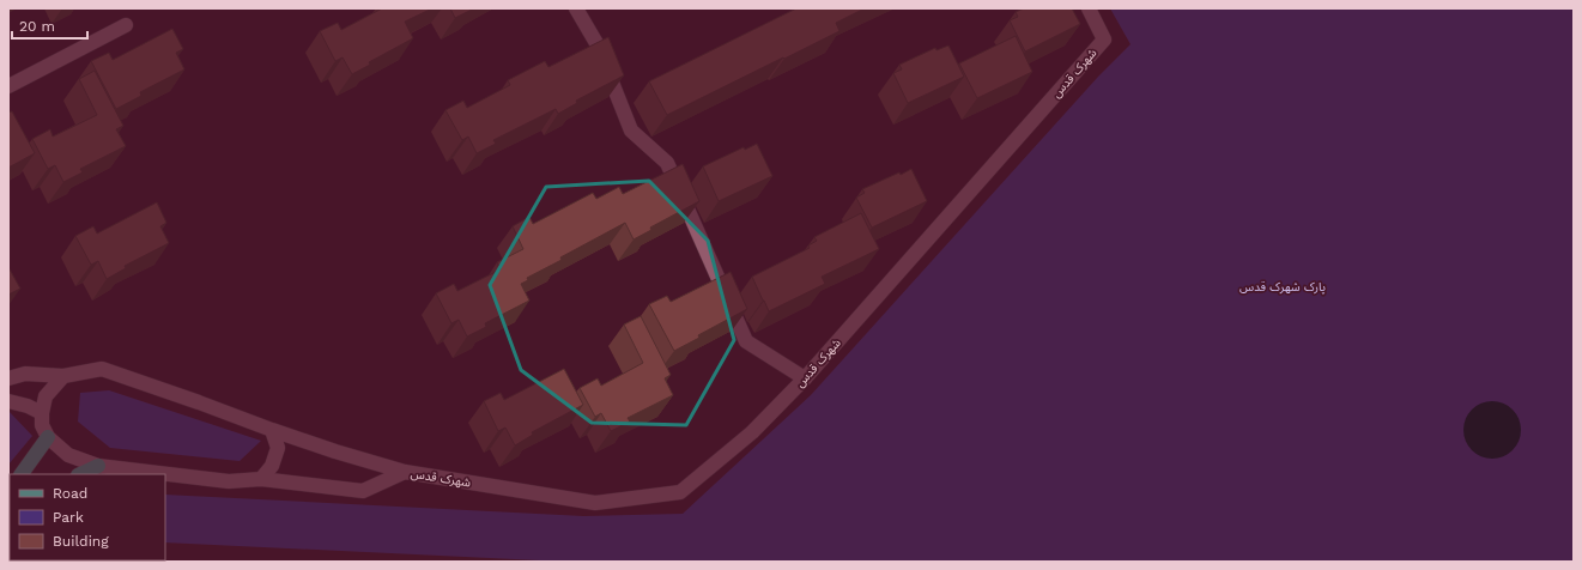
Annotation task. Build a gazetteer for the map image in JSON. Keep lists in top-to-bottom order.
{
  "streets": {
    "street": ["شهرک قدس"]
  },
  "parks": ["پارک شهرک قدس"],
  "legend": ["Road", "Park", "Building"],
  "scale_bar": "20 m"
}
